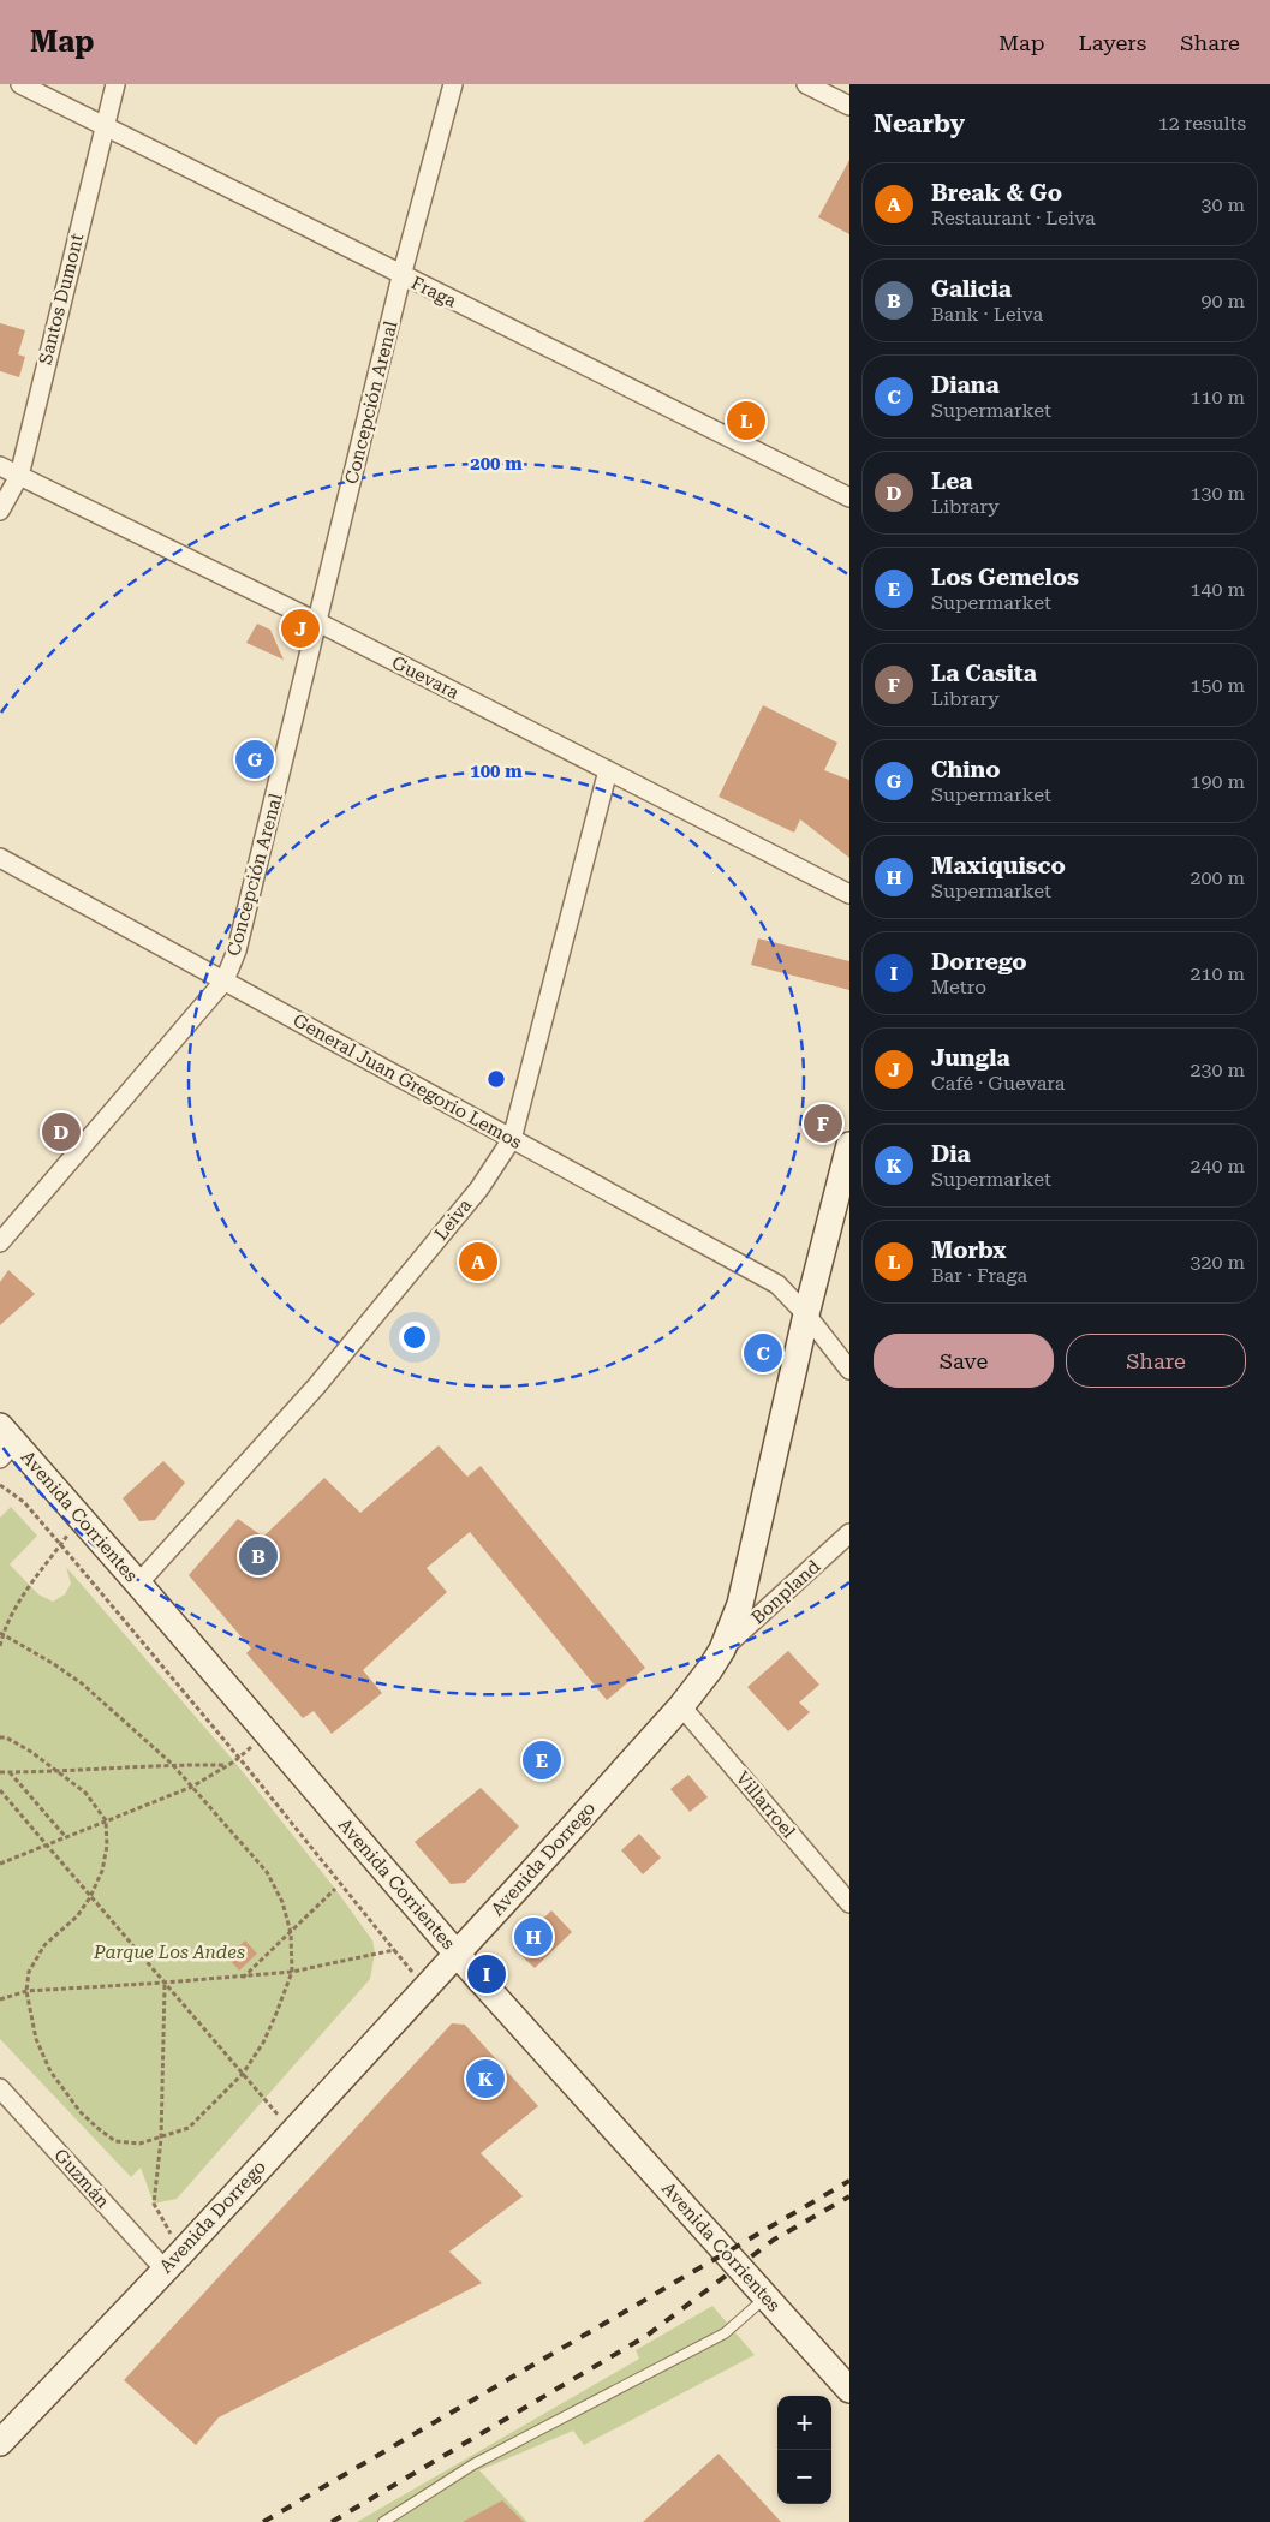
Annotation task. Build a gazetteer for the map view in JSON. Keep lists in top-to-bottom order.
{
  "streets": {
    "main road": ["Avenida Corrientes", "Avenida Dorrego"],
    "street": [
      "Fraga",
      "Santos Dumont",
      "Concepción Arenal",
      "Guevara",
      "General Juan Gregorio Lemos",
      "Leiva",
      "Bonpland",
      "Villarroel",
      "Guzmán"
    ]
  },
  "crossings": [
    ["Fraga", "Santos Dumont"],
    ["Fraga", "Concepción Arenal"],
    ["Santos Dumont", "Guevara"],
    ["Concepción Arenal", "Guevara"],
    ["Concepción Arenal", "General Juan Gregorio Lemos"],
    ["Guevara", "Leiva"],
    ["General Juan Gregorio Lemos", "Leiva"],
    ["General Juan Gregorio Lemos", "Avenida Dorrego"],
    ["Leiva", "Avenida Corrientes"],
    ["Avenida Corrientes", "Avenida Dorrego"],
    ["Bonpland", "Avenida Dorrego"],
    ["Villarroel", "Avenida Dorrego"],
    ["Avenida Dorrego", "Guzmán"]
  ],
  "parks": ["Parque Los Andes"],
  "page": {
    "header": "Map",
    "nav": ["Map", "Layers", "Share"],
    "heading": ["Nearby", "12 results"],
    "list": [
      {
        "mark": "A",
        "name": "Break & Go",
        "note": "Restaurant · Leiva",
        "value": "30 m"
      },
      {
        "mark": "B",
        "name": "Galicia",
        "note": "Bank · Leiva",
        "value": "90 m"
      },
      {
        "mark": "C",
        "name": "Diana",
        "note": "Supermarket",
        "value": "110 m"
      },
      {
        "mark": "D",
        "name": "Lea",
        "note": "Library",
        "value": "130 m"
      },
      {
        "mark": "E",
        "name": "Los Gemelos",
        "note": "Supermarket",
        "value": "140 m"
      },
      {
        "mark": "F",
        "name": "La Casita",
        "note": "Library",
        "value": "150 m"
      },
      {
        "mark": "G",
        "name": "Chino",
        "note": "Supermarket",
        "value": "190 m"
      },
      {
        "mark": "H",
        "name": "Maxiquisco",
        "note": "Supermarket",
        "value": "200 m"
      },
      {
        "mark": "I",
        "name": "Dorrego",
        "note": "Metro",
        "value": "210 m"
      },
      {
        "mark": "J",
        "name": "Jungla",
        "note": "Café · Guevara",
        "value": "230 m"
      },
      {
        "mark": "K",
        "name": "Dia",
        "note": "Supermarket",
        "value": "240 m"
      },
      {
        "mark": "L",
        "name": "Morbx",
        "note": "Bar · Fraga",
        "value": "320 m"
      }
    ],
    "pins": [
      "L",
      "J",
      "G",
      "F",
      "D",
      "A",
      "C",
      "B",
      "E",
      "H",
      "I",
      "K"
    ],
    "buttons": ["Save", "Share"],
    "map_buttons": ["+", "−"]
  },
  "rings": ["200 m", "100 m"]
}
